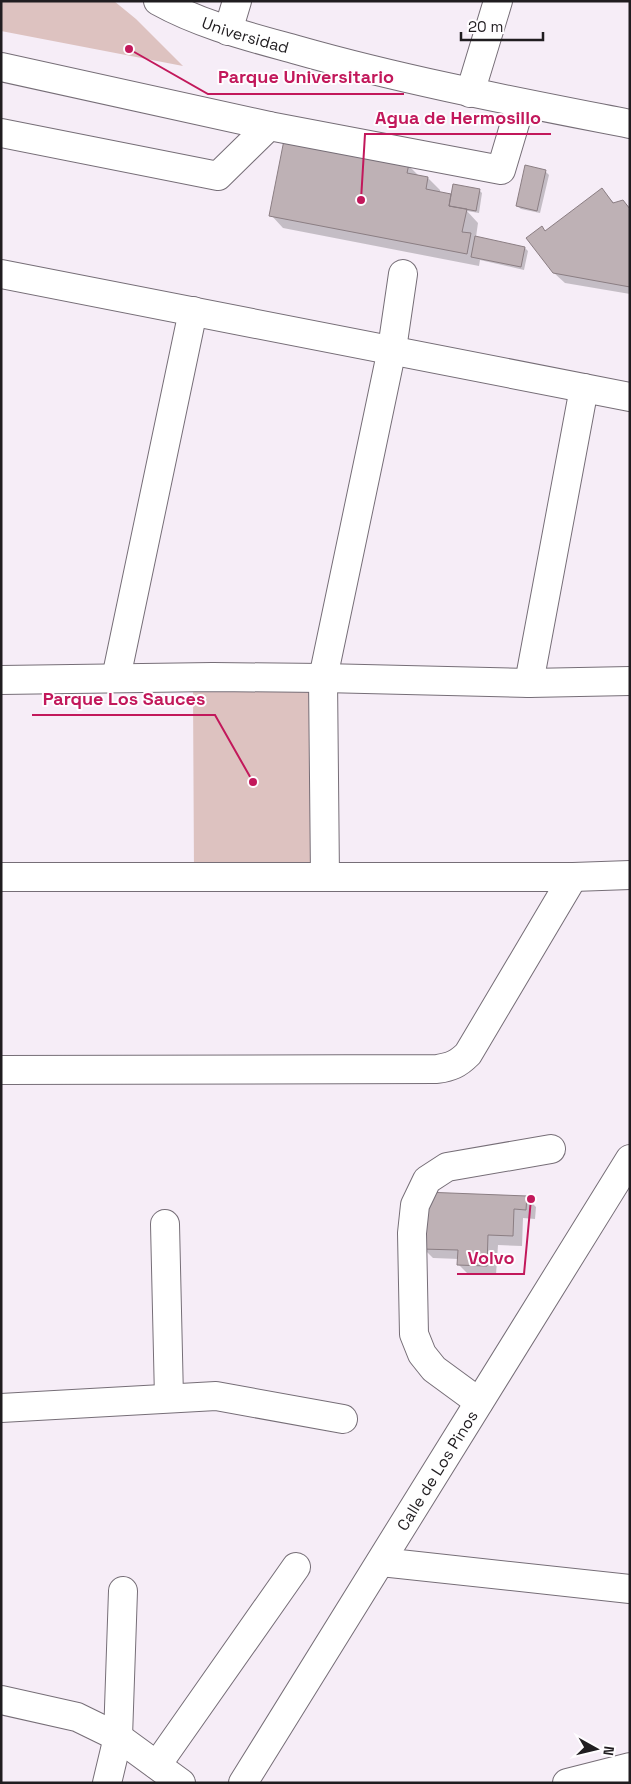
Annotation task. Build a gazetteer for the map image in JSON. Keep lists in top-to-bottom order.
{
  "streets": {
    "street": ["Universidad", "Calle de Los Pinos"]
  },
  "places": [
    "Parque Universitario",
    "Agua de Hermosillo",
    "Parque Los Sauces",
    "Volvo"
  ],
  "scale_bar": "20 m",
  "north": "right"
}
